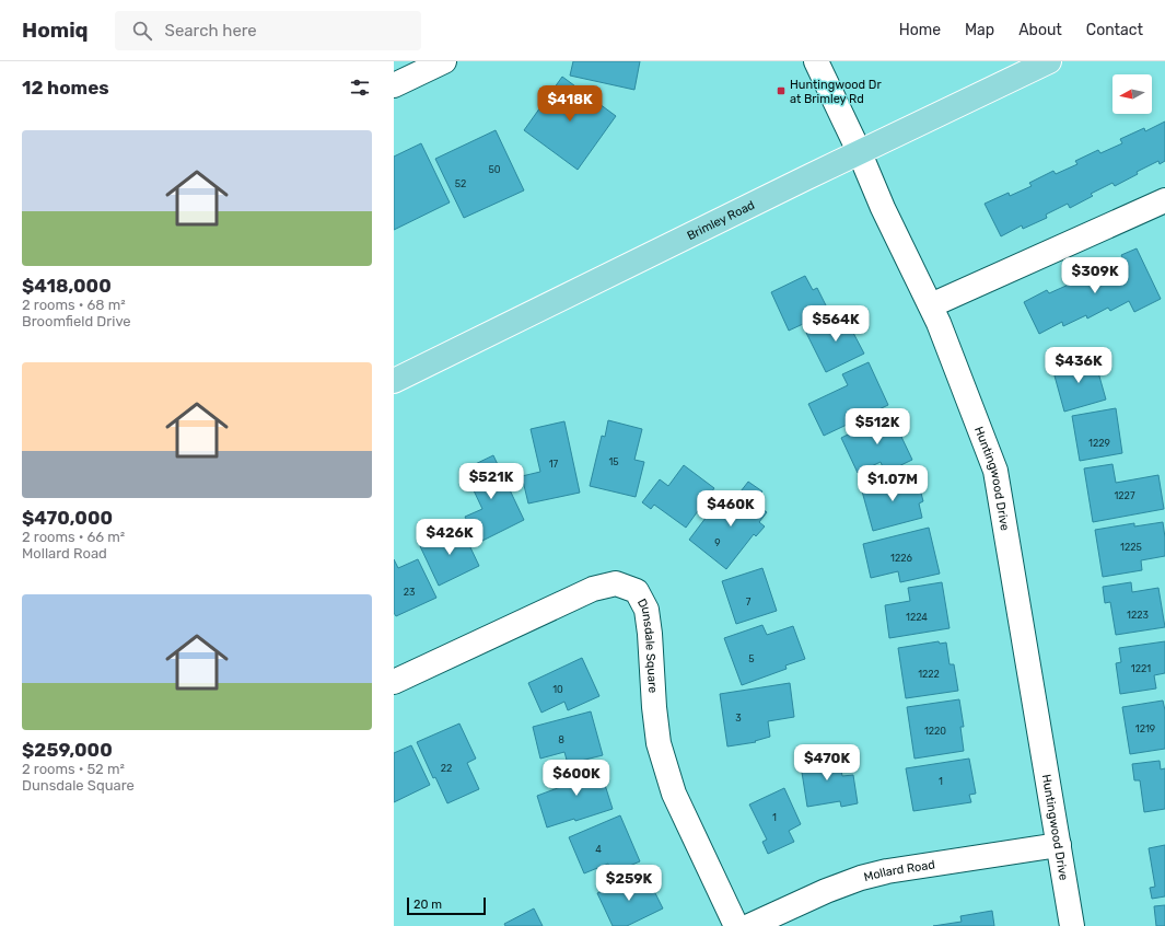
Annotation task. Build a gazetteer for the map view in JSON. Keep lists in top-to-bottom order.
{
  "streets": {
    "main road": ["Brimley Road"],
    "street": ["Huntingwood Drive", "Dunsdale Square", "Mollard Road"]
  },
  "crossings": [
    ["Brimley Road", "Huntingwood Drive"],
    ["Huntingwood Drive", "Mollard Road"]
  ],
  "places": {
    "transit": ["Huntingwood Dr at Brimley Rd"]
  },
  "house_numbers": [
    "50",
    "52",
    "1229",
    "15",
    "17",
    "1227",
    "9",
    "1225",
    "1226",
    "23",
    "7",
    "1223",
    "1224",
    "5",
    "1221",
    "1222",
    "10",
    "3",
    "1219",
    "1220",
    "8",
    "22",
    "1",
    "1",
    "4"
  ],
  "scale_bar": "20 m",
  "north": "left",
  "page": {
    "header": "Homiq",
    "search": "Search here",
    "nav": [
      "Home",
      "Map",
      "About",
      "Contact"
    ],
    "heading": "12 homes",
    "price": [
      "$418K",
      "$309K",
      "$564K",
      "$436K",
      "$512K",
      "$521K",
      "$1.07M",
      "$460K",
      "$426K",
      "$470K",
      "$600K",
      "$259K"
    ],
    "list": [
      {
        "name": "$418,000",
        "note": "2 rooms · 68 m² · Broomfield Drive"
      },
      {
        "name": "$470,000",
        "note": "2 rooms · 66 m² · Mollard Road"
      },
      {
        "name": "$259,000",
        "note": "2 rooms · 52 m² · Dunsdale Square"
      }
    ],
    "scale": "20 m"
  }
}
